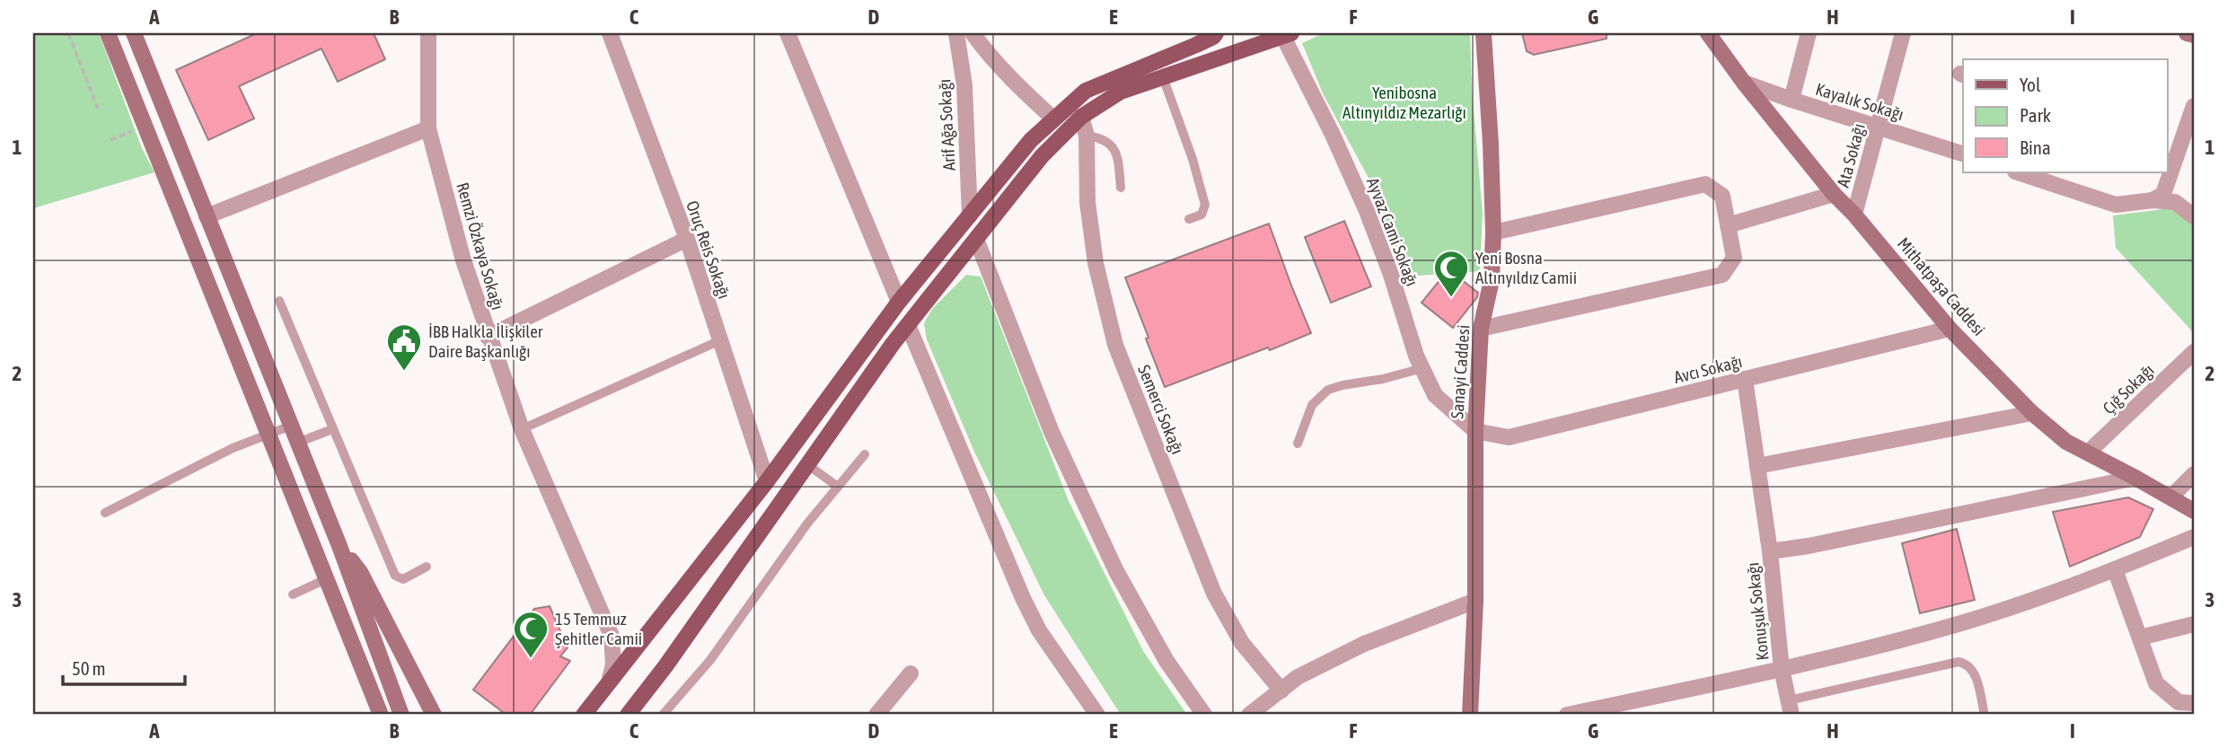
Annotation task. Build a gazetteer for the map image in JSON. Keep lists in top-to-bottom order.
{
  "streets": {
    "main road": ["Mithatpaşa Caddesi", "Sanayi Caddesi"],
    "street": [
      "Kayalık Sokağı",
      "Arif Ağa Sokağı",
      "Ata Sokağı",
      "Ayvaz Cami Sokağı",
      "Remzi Özkaya Sokağı",
      "Oruç Reis Sokağı",
      "Avcı Sokağı",
      "Çığ Sokağı",
      "Semerci Sokağı",
      "Konuşuk Sokağı"
    ]
  },
  "crossings": [
    ["Kayalık Sokağı", "Ata Sokağı"],
    ["Kayalık Sokağı", "Mithatpaşa Caddesi"],
    ["Ata Sokağı", "Mithatpaşa Caddesi"],
    ["Ayvaz Cami Sokağı", "Avcı Sokağı"],
    ["Ayvaz Cami Sokağı", "Sanayi Caddesi"],
    ["Mithatpaşa Caddesi", "Avcı Sokağı"],
    ["Mithatpaşa Caddesi", "Çığ Sokağı"],
    ["Avcı Sokağı", "Sanayi Caddesi"],
    ["Avcı Sokağı", "Konuşuk Sokağı"]
  ],
  "parks": ["Yenibosna Altınyıldız Mezarlığı"],
  "places": {
    "mosque": ["Yeni Bosna Altınyıldız Camii", "15 Temmuz Şehitler Camii"],
    "public building": ["İBB Halkla İlişkiler Daire Başkanlığı"]
  },
  "legend": ["Yol", "Park", "Bina"],
  "scale_bar": "50 m",
  "grid": {
    "columns": [
      "A",
      "B",
      "C",
      "D",
      "E",
      "F",
      "G",
      "H",
      "I"
    ],
    "rows": ["1", "2", "3"]
  }
}
